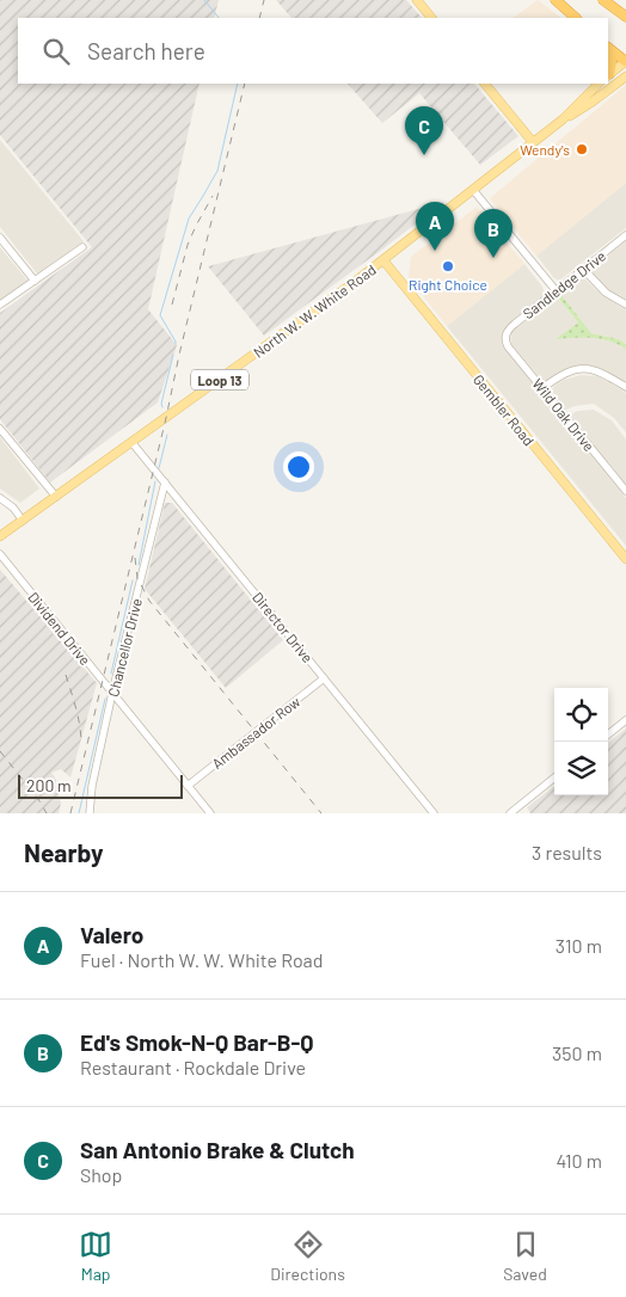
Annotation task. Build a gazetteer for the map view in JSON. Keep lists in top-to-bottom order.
{
  "streets": {
    "main road": ["North W. W. White Road", "Loop 13", "Gembler Road"],
    "street": [
      "Sandledge Drive",
      "Wild Oak Drive",
      "Director Drive",
      "Dividend Drive",
      "Chancellor Drive",
      "Ambassador Row"
    ]
  },
  "crossings": [
    ["Sandledge Drive", "Wild Oak Drive"],
    ["North W. W. White Road", "Gembler Road"],
    ["North W. W. White Road", "Director Drive"],
    ["Director Drive", "Chancellor Drive"],
    ["Director Drive", "Ambassador Row"],
    ["Dividend Drive", "Chancellor Drive"],
    ["Dividend Drive", "Ambassador Row"]
  ],
  "places": ["Wendy's", "Right Choice"],
  "scale_bar": "200 m",
  "page": {
    "search": "Search here",
    "pins": ["C", "A", "B"],
    "scale": "200 m",
    "heading": ["Nearby", "3 results"],
    "list": [
      {
        "mark": "A",
        "name": "Valero",
        "note": "Fuel · North W. W. White Road",
        "value": "310 m"
      },
      {
        "mark": "B",
        "name": "Ed's Smok-N-Q Bar-B-Q",
        "note": "Restaurant · Rockdale Drive",
        "value": "350 m"
      },
      {
        "mark": "C",
        "name": "San Antonio Brake & Clutch",
        "note": "Shop",
        "value": "410 m"
      }
    ],
    "nav": ["Map", "Directions", "Saved"]
  }
}
